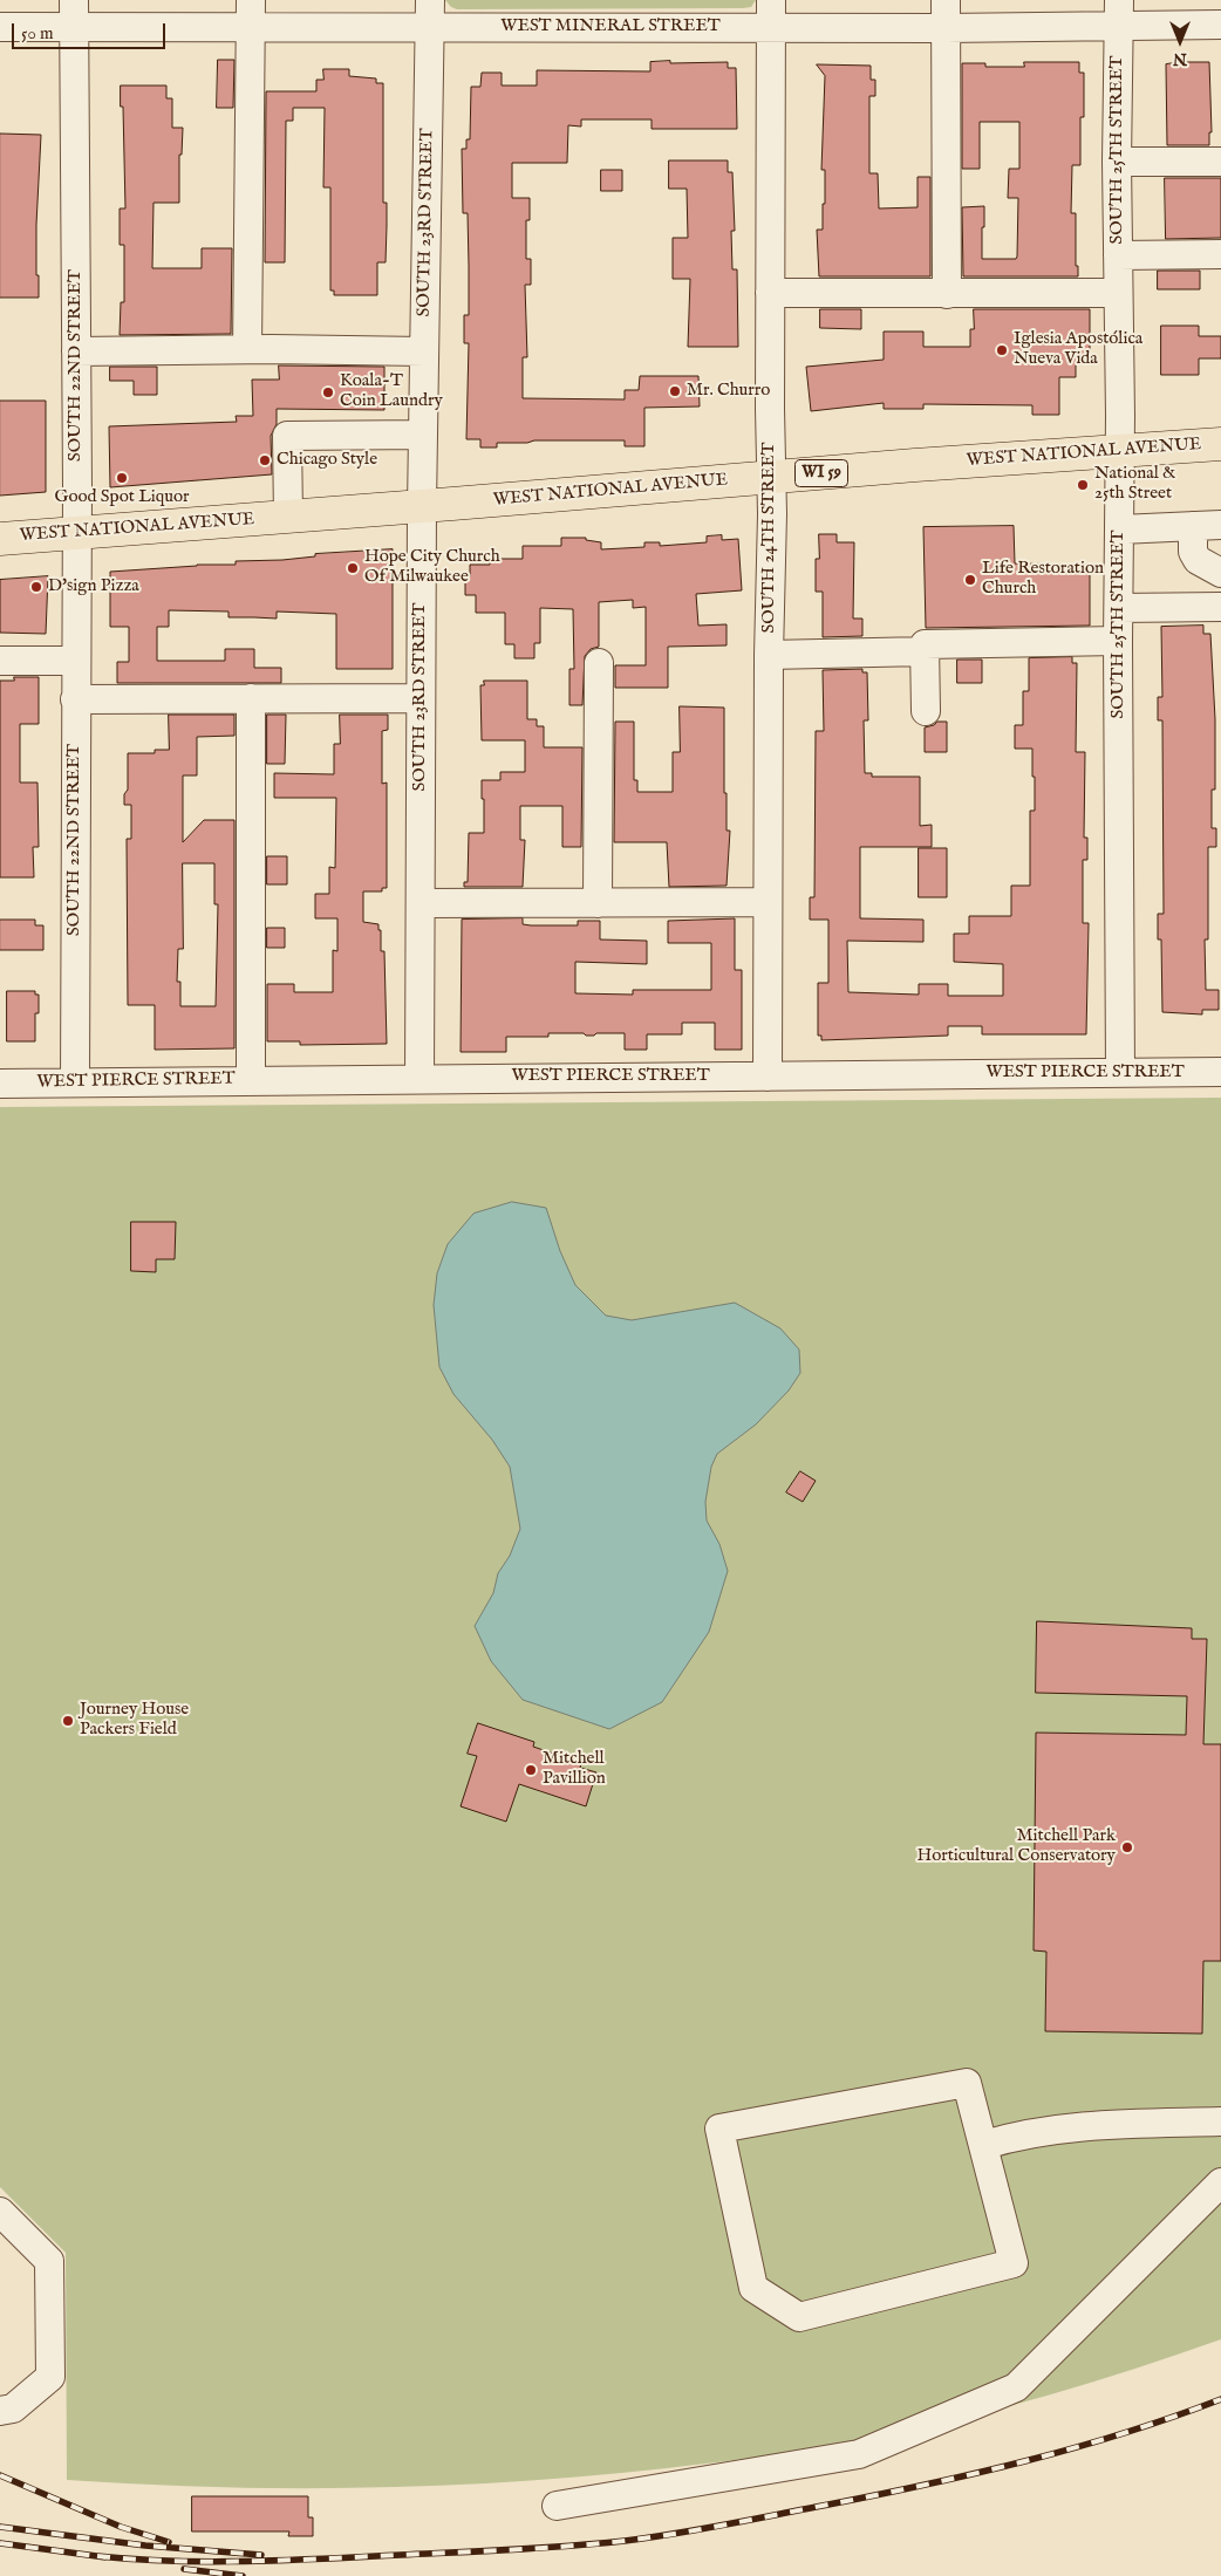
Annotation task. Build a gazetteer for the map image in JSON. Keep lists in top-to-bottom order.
{
  "streets": {
    "main road": ["WEST NATIONAL AVENUE", "WI 59"],
    "street": [
      "WEST MINERAL STREET",
      "SOUTH 25TH STREET",
      "SOUTH 23RD STREET",
      "SOUTH 22ND STREET",
      "SOUTH 24TH STREET",
      "WEST PIERCE STREET"
    ]
  },
  "crossings": [
    ["WEST MINERAL STREET", "SOUTH 25TH STREET"],
    ["WEST MINERAL STREET", "SOUTH 23RD STREET"],
    ["WEST MINERAL STREET", "SOUTH 22ND STREET"],
    ["WEST MINERAL STREET", "SOUTH 24TH STREET"],
    ["SOUTH 25TH STREET", "WEST NATIONAL AVENUE"],
    ["SOUTH 25TH STREET", "WEST PIERCE STREET"],
    ["SOUTH 23RD STREET", "WEST NATIONAL AVENUE"],
    ["SOUTH 23RD STREET", "WEST PIERCE STREET"],
    ["SOUTH 22ND STREET", "WEST NATIONAL AVENUE"],
    ["SOUTH 22ND STREET", "WEST PIERCE STREET"],
    ["WEST NATIONAL AVENUE", "SOUTH 24TH STREET"],
    ["SOUTH 24TH STREET", "WEST PIERCE STREET"]
  ],
  "places": [
    "Iglesia Apostólica Nueva Vida",
    "Mr. Churro",
    "Koala-T Coin Laundry",
    "Chicago Style",
    "Good Spot Liquor",
    "National & 25th Street",
    "Hope City Church Of Milwaukee",
    "Life Restoration Church",
    "D'sign Pizza",
    "Journey House Packers Field",
    "Mitchell Pavillion",
    "Mitchell Park Horticultural Conservatory"
  ],
  "scale_bar": "50 m",
  "north": "bottom"
}
